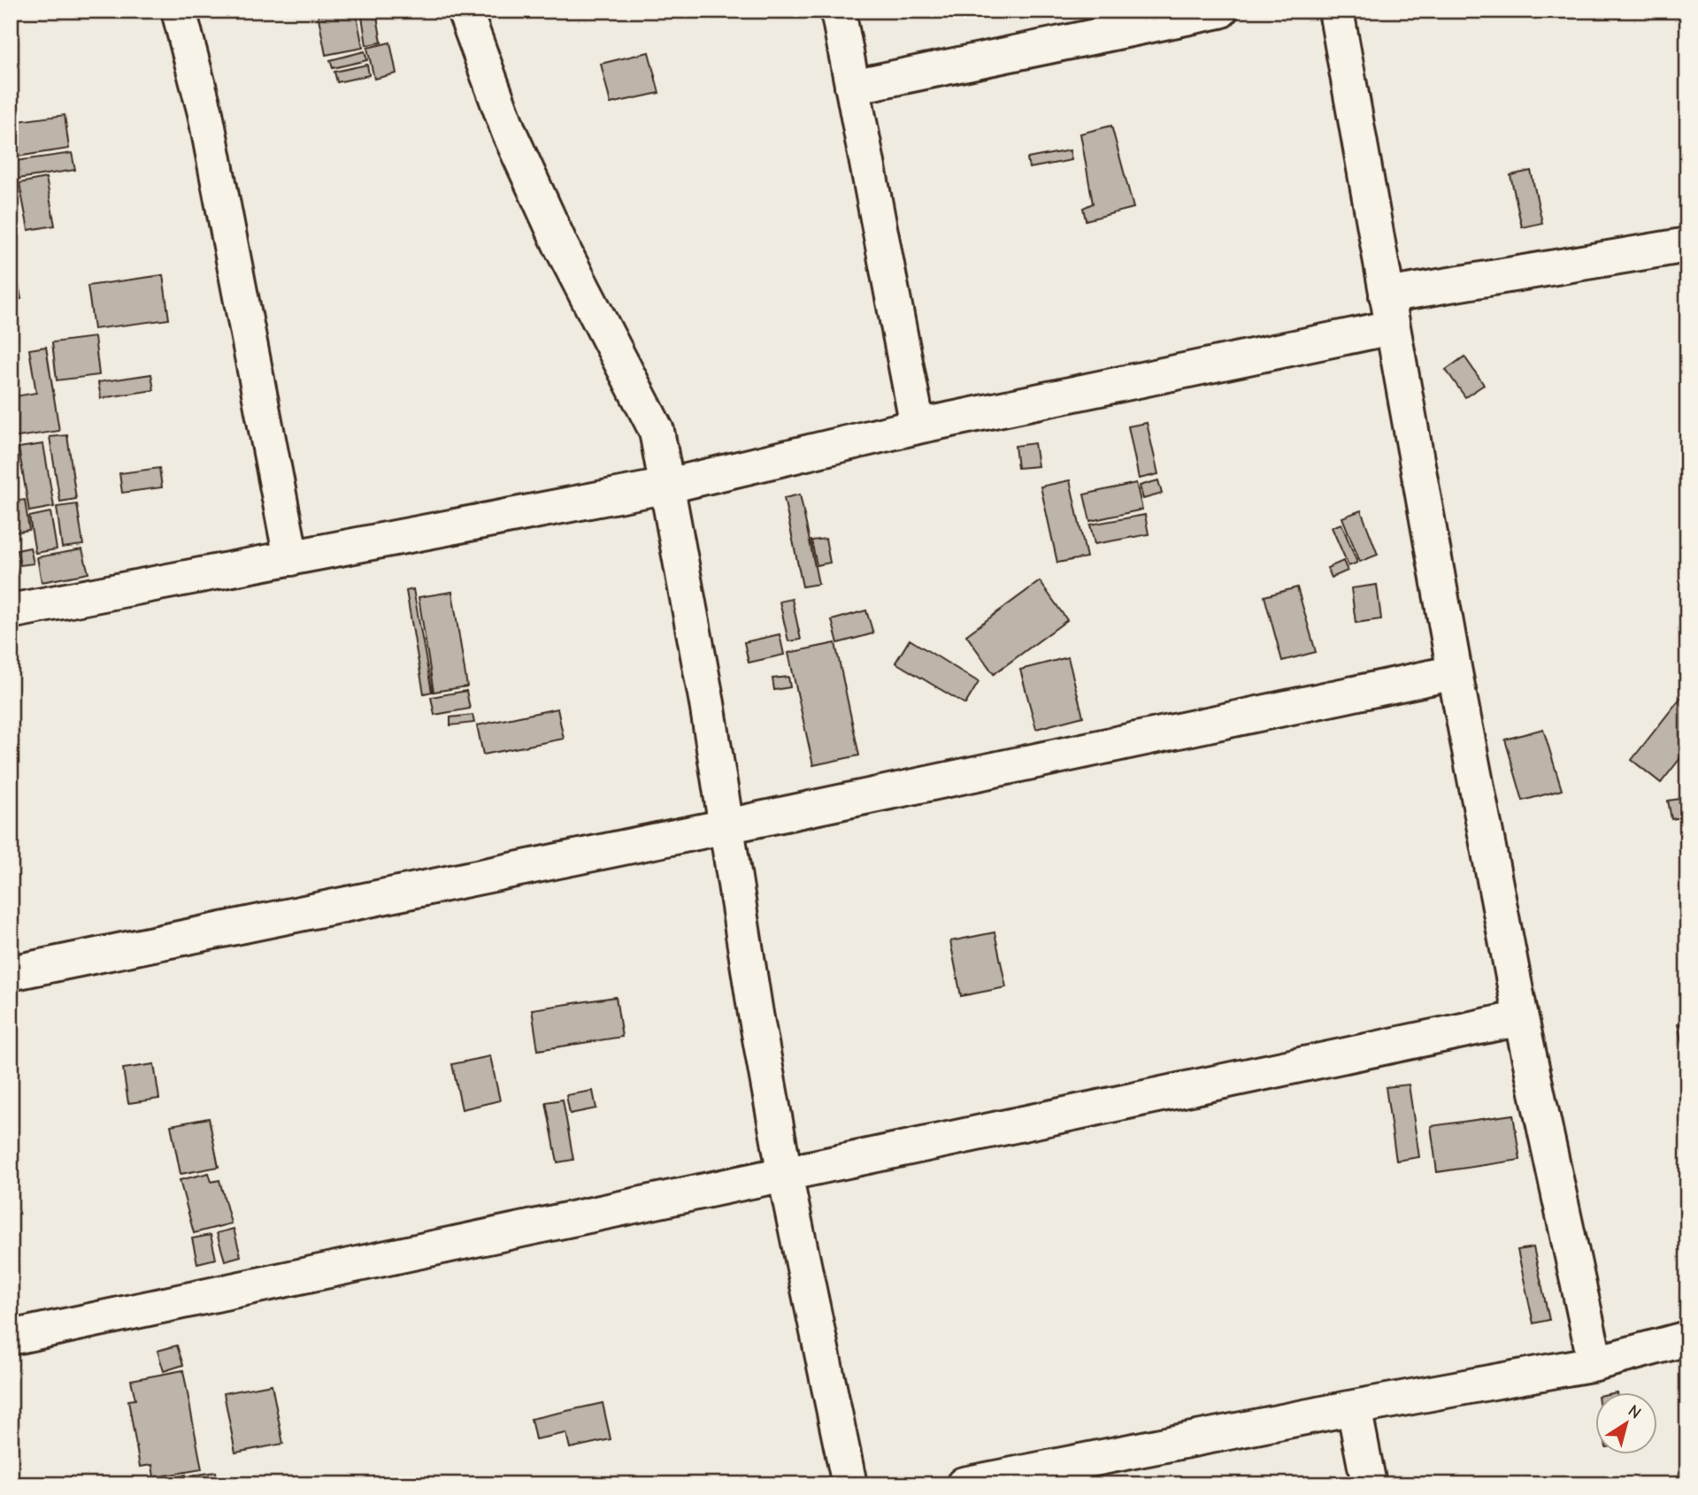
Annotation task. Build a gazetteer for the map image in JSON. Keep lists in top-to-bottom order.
{
  "north": "top right"
}
